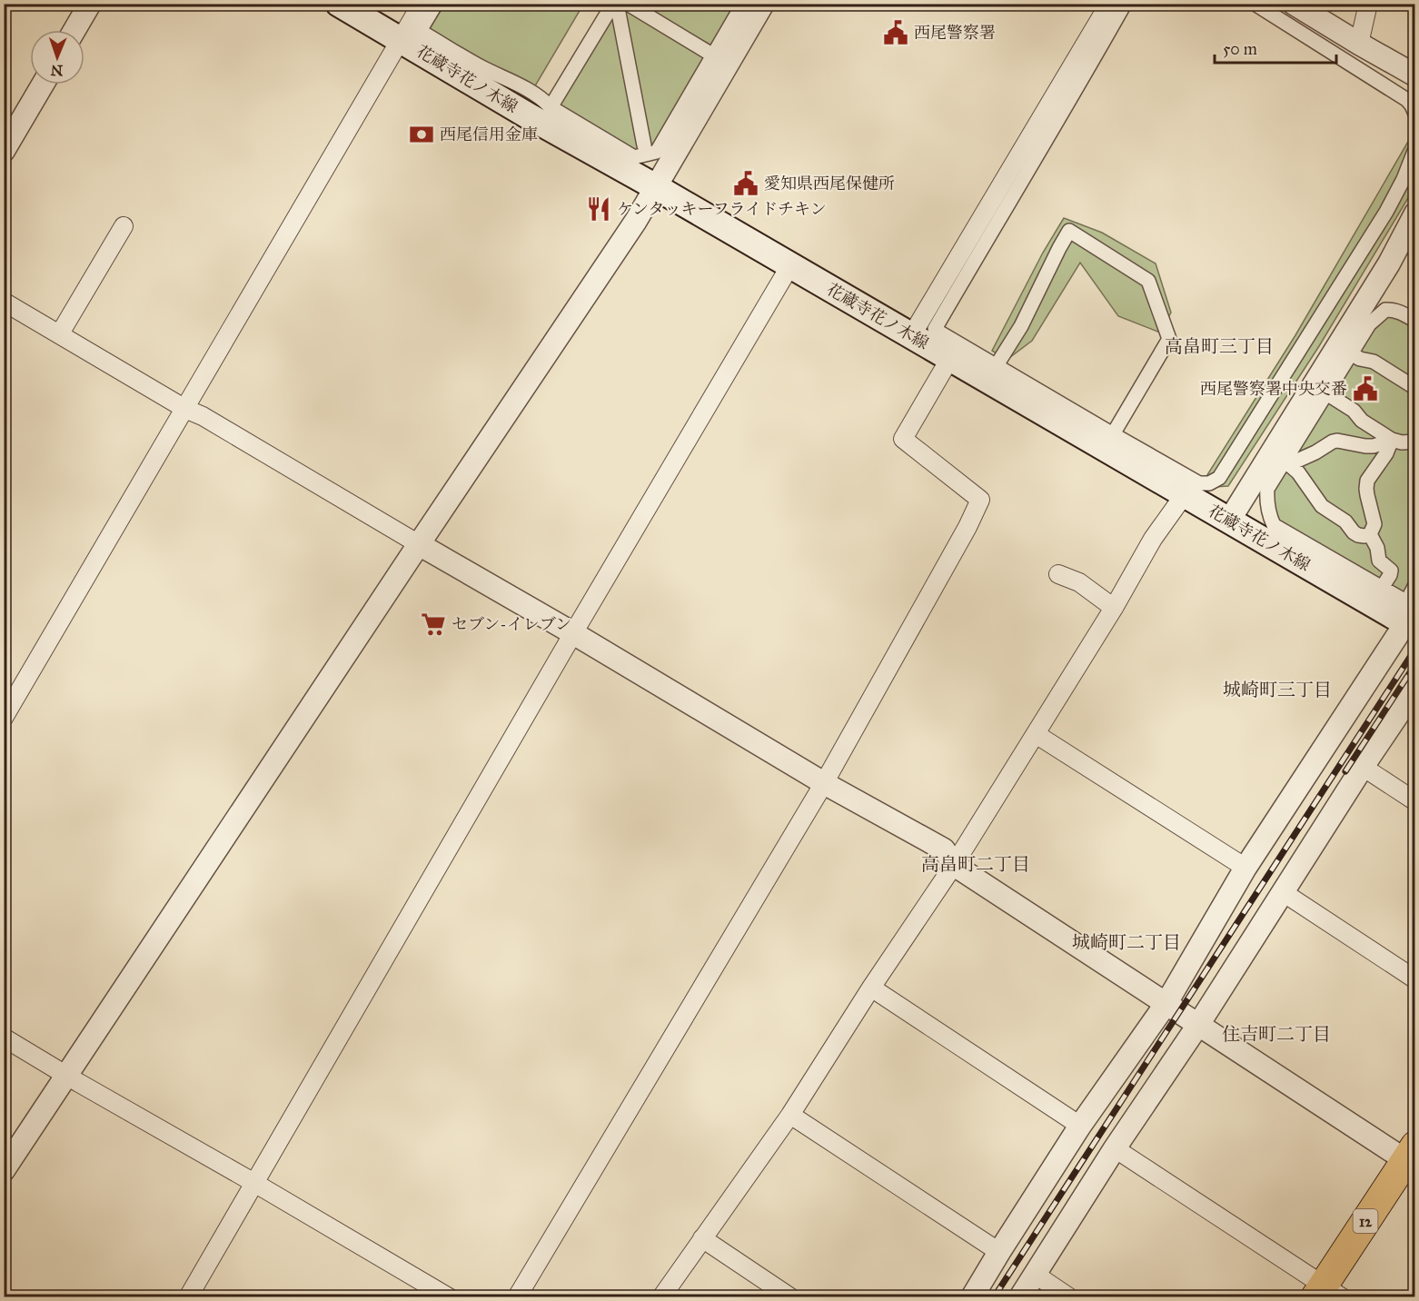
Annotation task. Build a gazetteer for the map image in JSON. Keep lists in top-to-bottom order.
{
  "streets": {
    "main road": ["花蔵寺花ノ木線", "12"]
  },
  "districts": [
    "高畠町三丁目",
    "城崎町三丁目",
    "高畠町二丁目",
    "城崎町二丁目",
    "住吉町二丁目"
  ],
  "places": {
    "public building": ["西尾警察署", "愛知県西尾保健所", "西尾警察署中央交番"],
    "bank": ["西尾信用金庫"],
    "restaurant": ["ケンタッキーフライドチキン"],
    "supermarket": ["セブン-イレブン"]
  },
  "scale_bar": "50 m",
  "north": "bottom"
}
